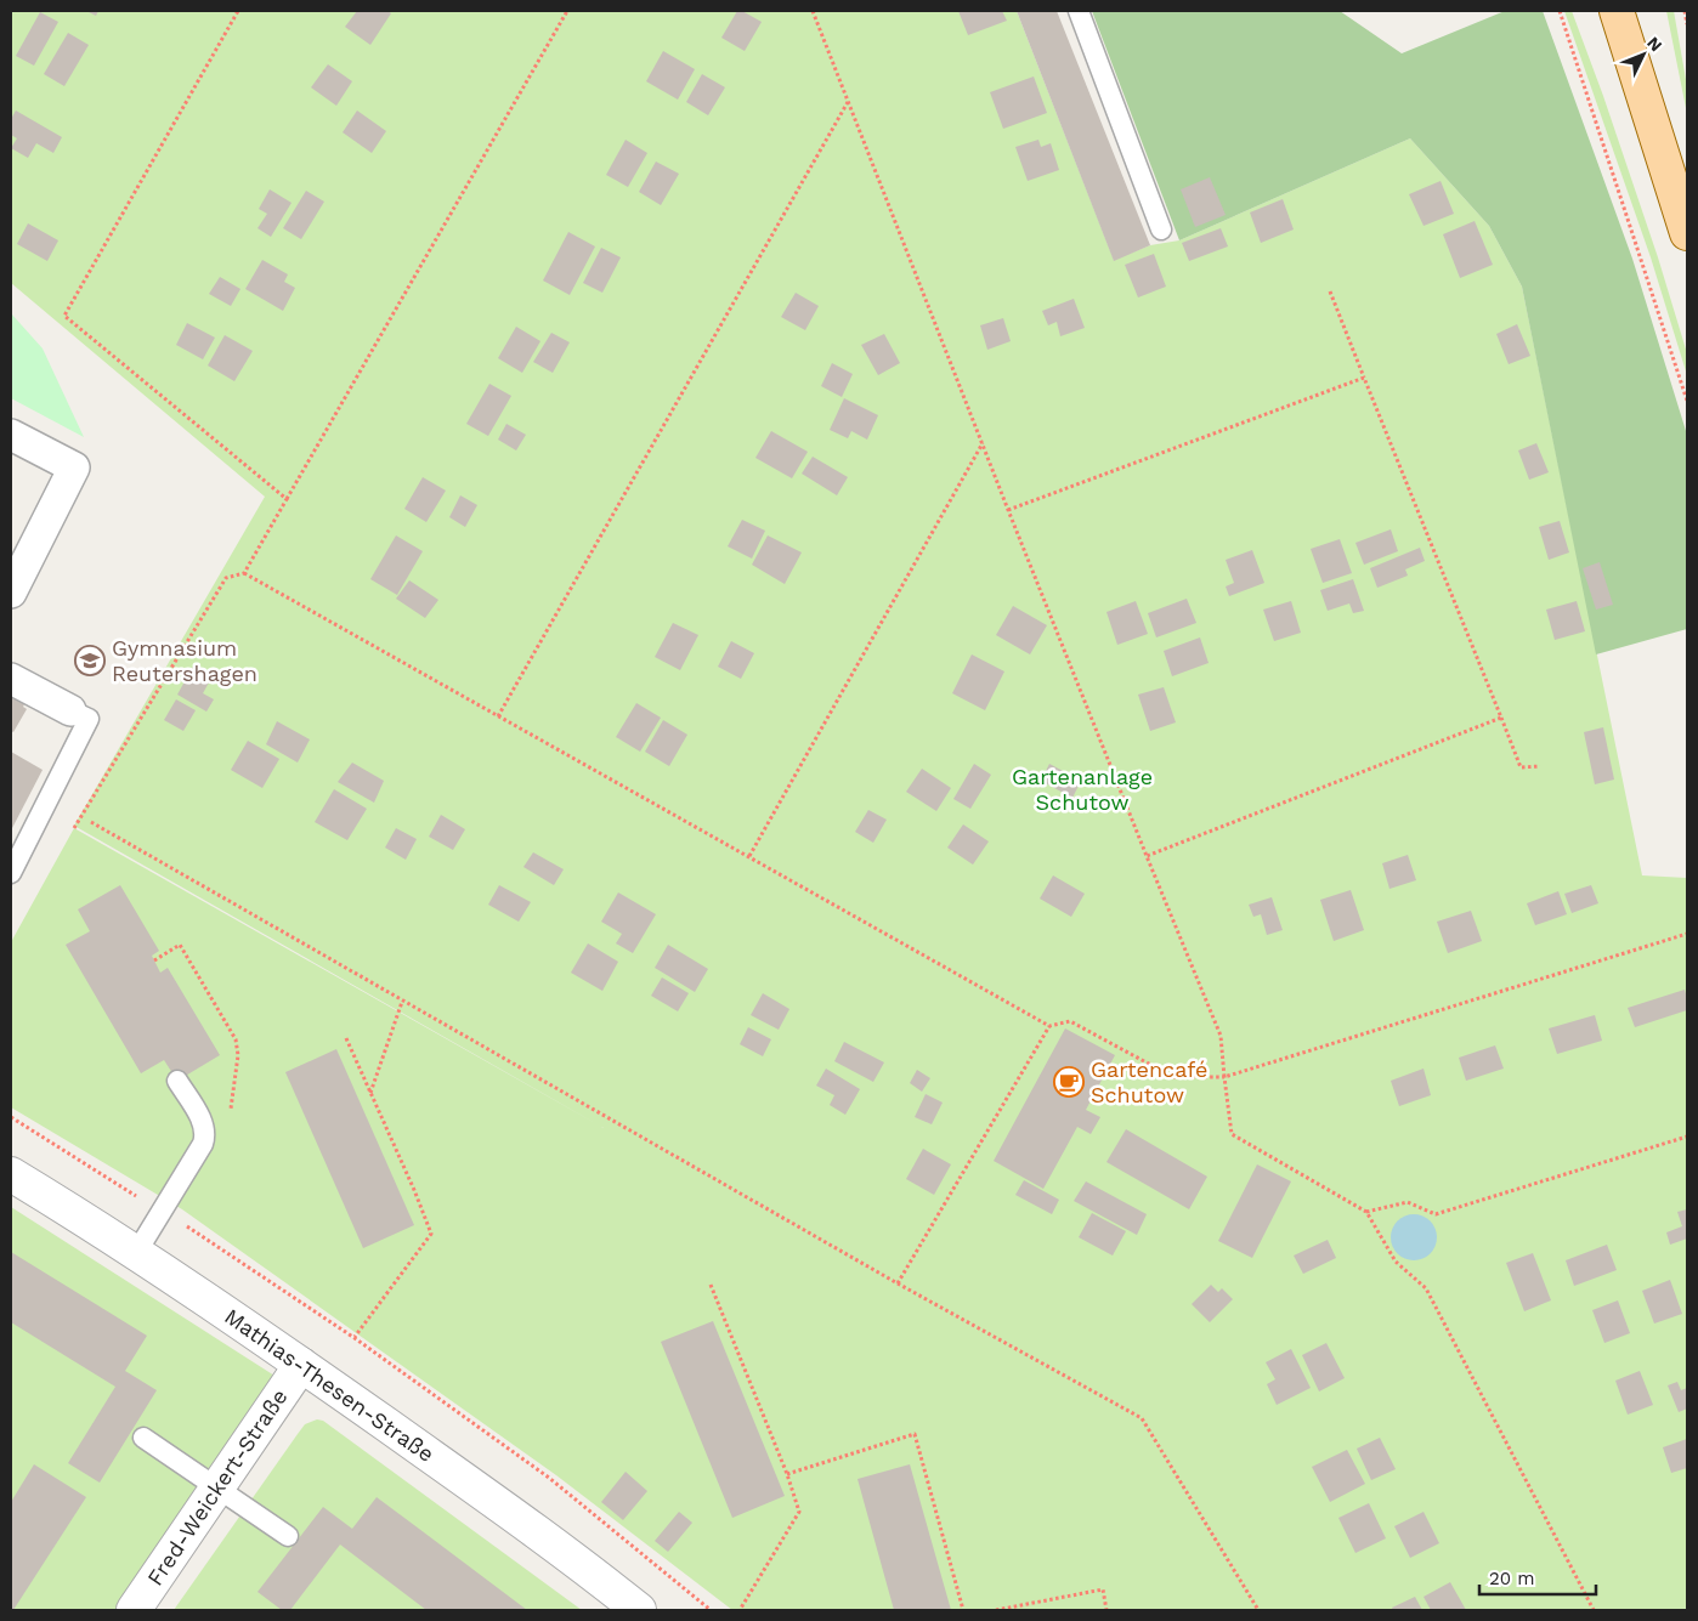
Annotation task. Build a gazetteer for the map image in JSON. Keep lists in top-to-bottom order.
{
  "streets": {
    "street": ["Mathias-Thesen-Straße", "Fred-Weickert-Straße"]
  },
  "crossings": [
    ["Mathias-Thesen-Straße", "Fred-Weickert-Straße"]
  ],
  "parks": ["Gartenanlage Schutow"],
  "places": {
    "school or university": ["Gymnasium Reutershagen"],
    "cafe": ["Gartencafé Schutow"]
  },
  "scale_bar": "20 m",
  "north": "top right"
}
